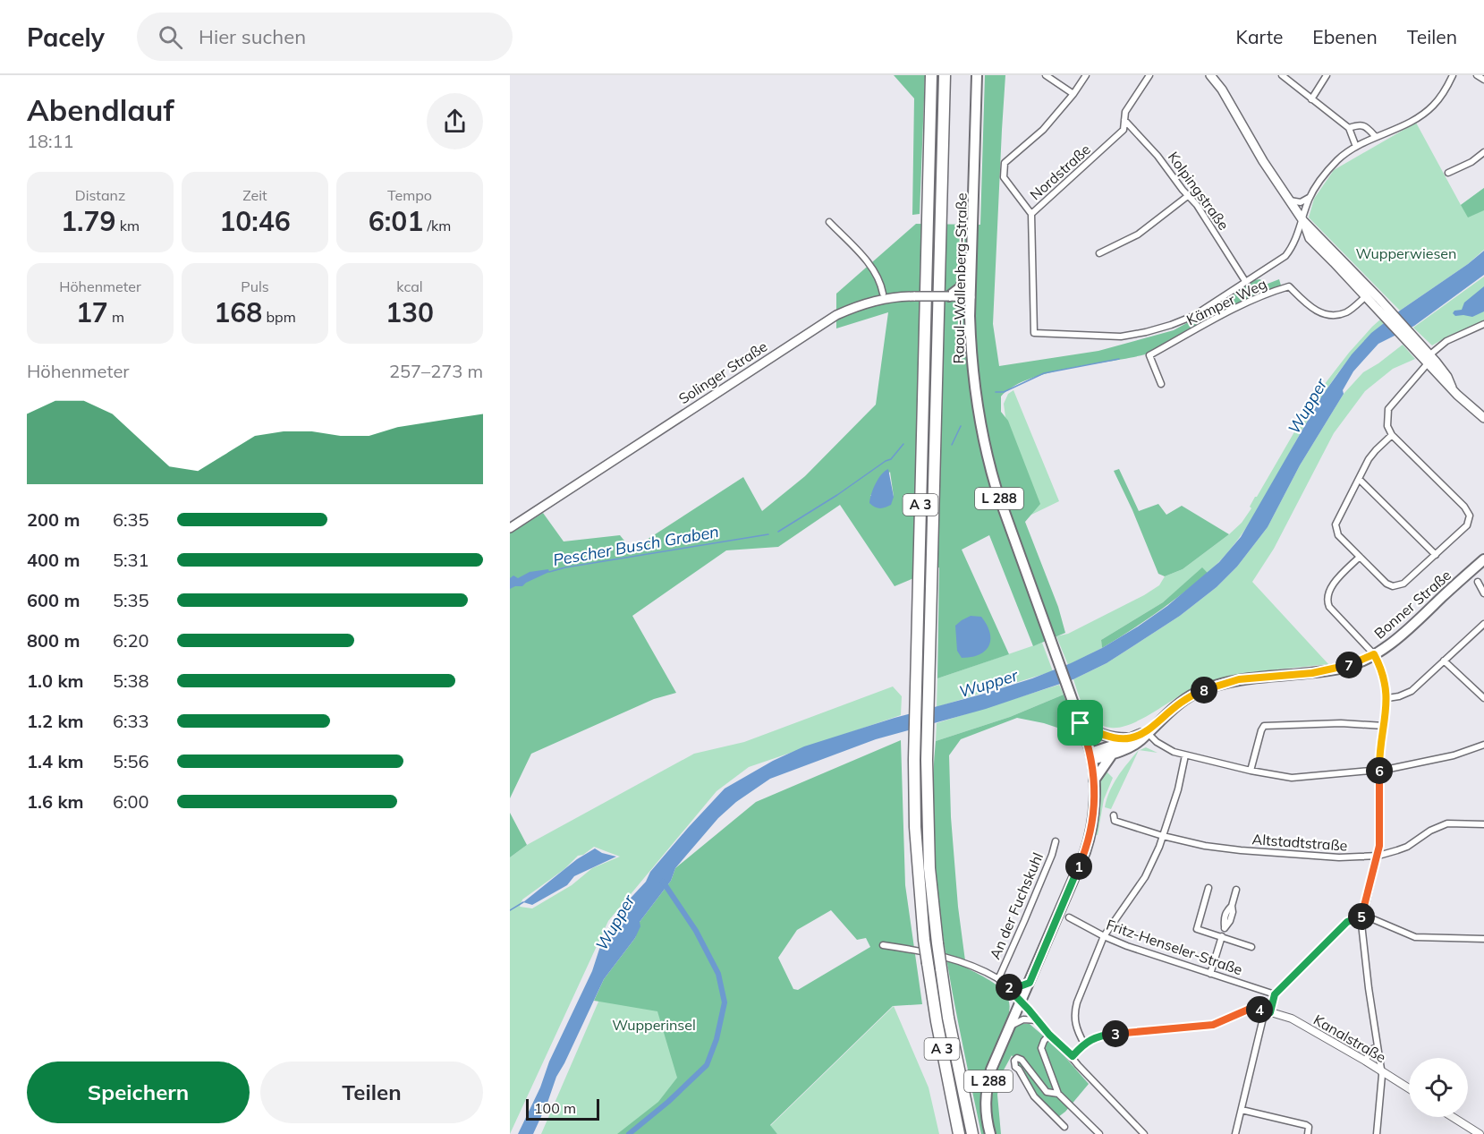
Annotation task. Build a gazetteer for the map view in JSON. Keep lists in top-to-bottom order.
{
  "streets": {
    "highway": ["A 3"],
    "main road": [
      "Raoul-Wallenberg-Straße",
      "Solinger Straße",
      "L 288",
      "Bonner Straße"
    ],
    "street": [
      "Nordstraße",
      "Kolpingstraße",
      "Kämper Weg",
      "Altstadtstraße",
      "An der Fuchskuhl",
      "Fritz-Henseler-Straße",
      "Kanalstraße"
    ]
  },
  "crossings": [
    ["Nordstraße", "Kolpingstraße"],
    ["Raoul-Wallenberg-Straße", "Solinger Straße"],
    ["Raoul-Wallenberg-Straße", "L 288"],
    ["L 288", "Bonner Straße"]
  ],
  "water": ["Wupper", "Pescher Busch Graben"],
  "parks": ["Wupperwiesen", "Wupperinsel"],
  "scale_bar": "100 m",
  "page": {
    "header": "Pacely",
    "search": "Hier suchen",
    "nav": ["Karte", "Ebenen", "Teilen"],
    "heading": ["Abendlauf", "18:11"],
    "stats": [
      ["Distanz", "1.79 km"],
      ["Zeit", "10:46"],
      ["Tempo", "6:01 /km"],
      ["Höhenmeter", "17 m"],
      ["Puls", "168 bpm"],
      ["kcal", "130"]
    ],
    "chart": ["Höhenmeter", "257–273 m"],
    "list": [
      {
        "name": "200 m",
        "note": "6:35"
      },
      {
        "name": "400 m",
        "note": "5:31"
      },
      {
        "name": "600 m",
        "note": "5:35"
      },
      {
        "name": "800 m",
        "note": "6:20"
      },
      {
        "name": "1.0 km",
        "note": "5:38"
      },
      {
        "name": "1.2 km",
        "note": "6:33"
      },
      {
        "name": "1.4 km",
        "note": "5:56"
      },
      {
        "name": "1.6 km",
        "note": "6:00"
      }
    ],
    "pins": [
      "7",
      "8",
      "6",
      "1",
      "5",
      "2",
      "4",
      "3"
    ],
    "buttons": ["Speichern", "Teilen"],
    "scale": "100 m"
  }
}
